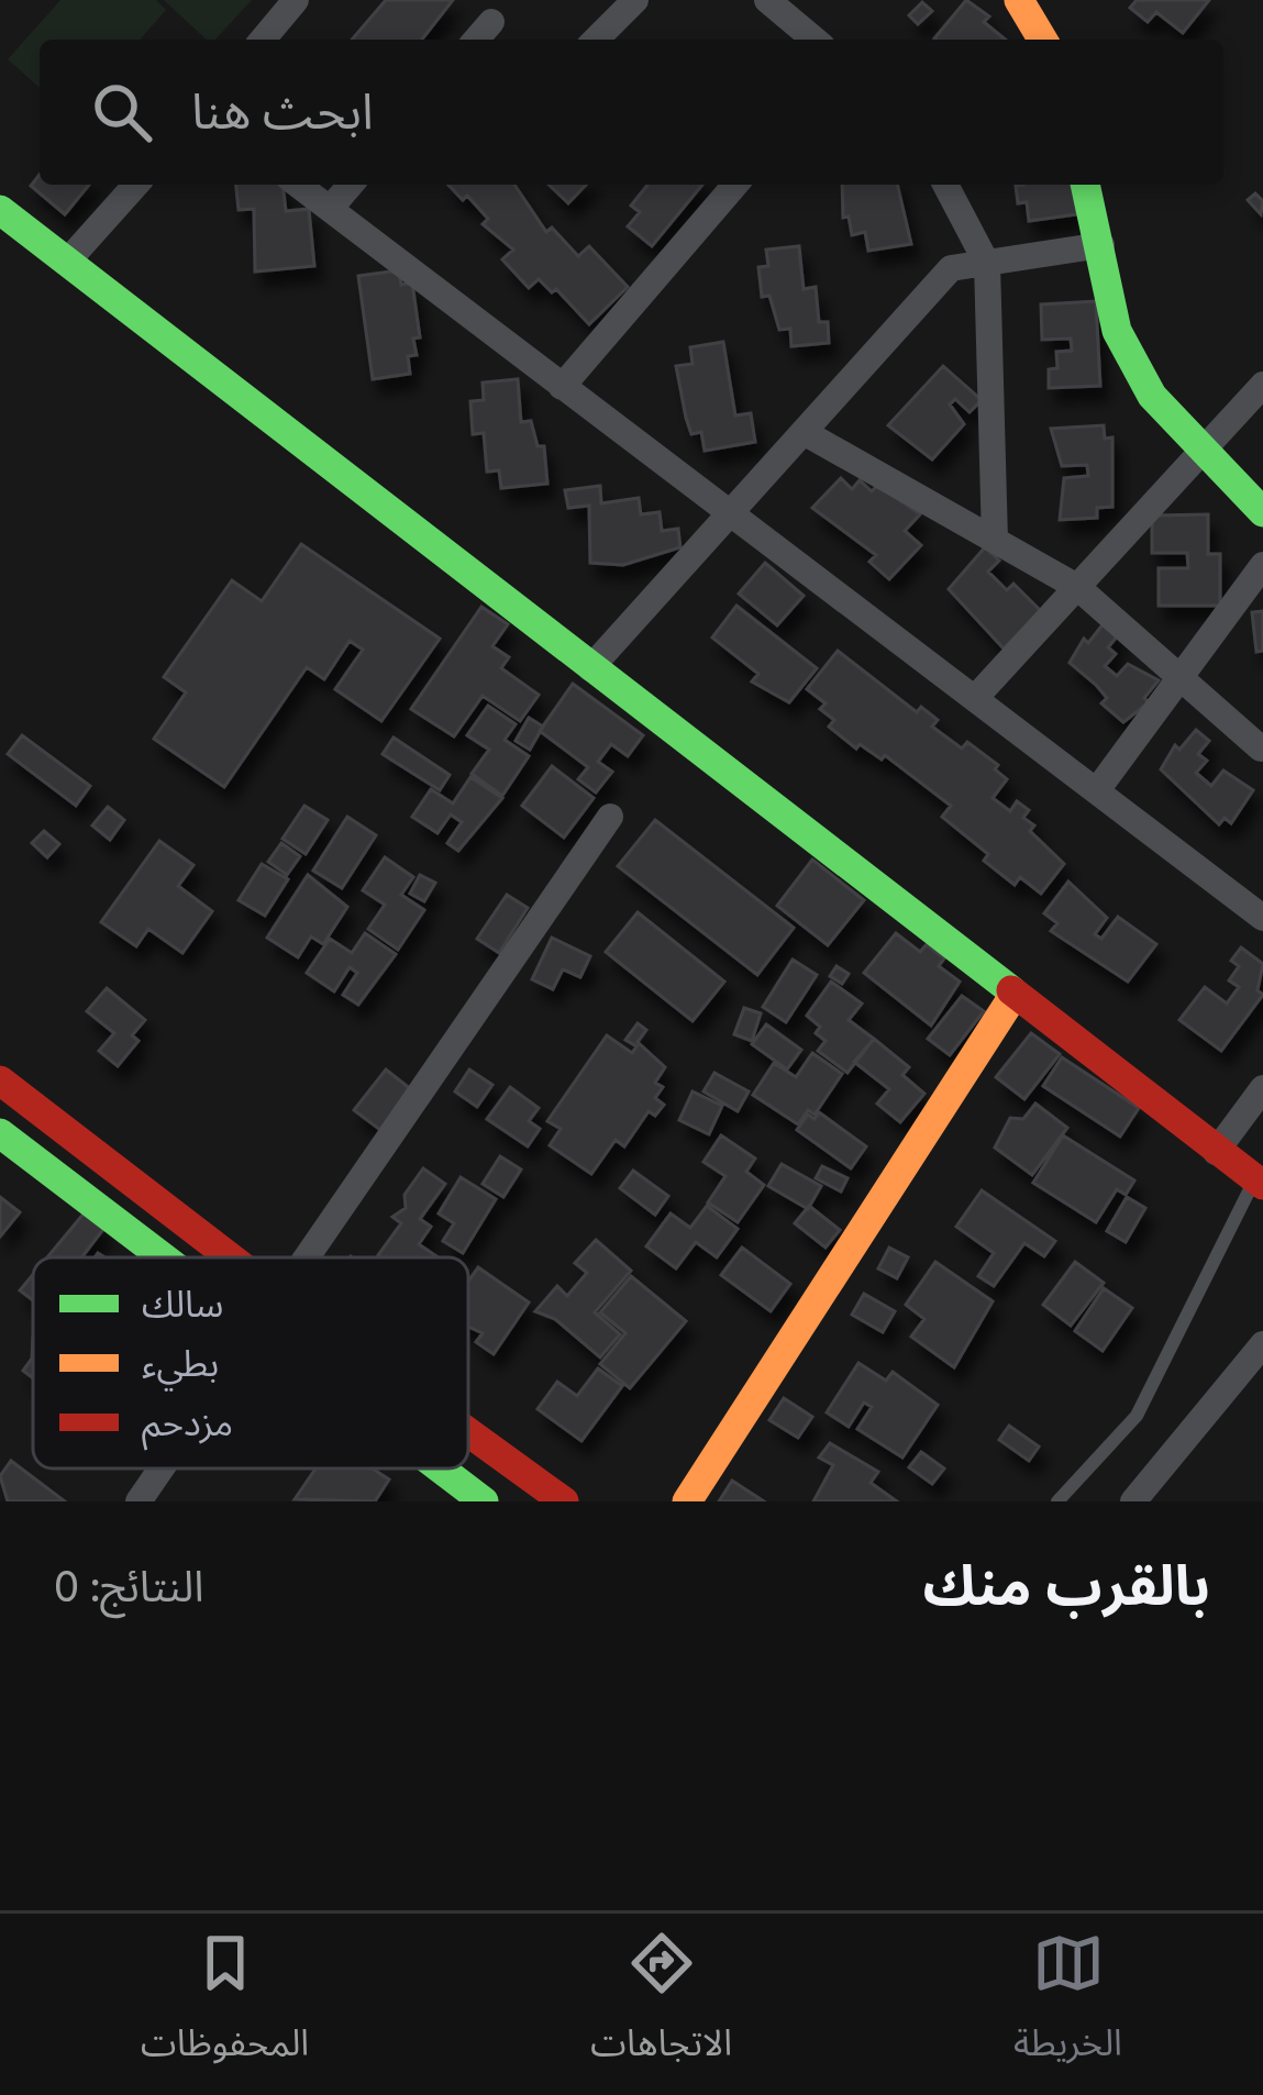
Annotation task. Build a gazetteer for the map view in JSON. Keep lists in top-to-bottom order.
{
  "legend": ["سالك", "بطيء", "مزدحم"],
  "page": {
    "search": "ابحث هنا",
    "heading": ["بالقرب منك", "النتائج: 0"],
    "nav": ["الخريطة", "الاتجاهات", "المحفوظات"]
  }
}
